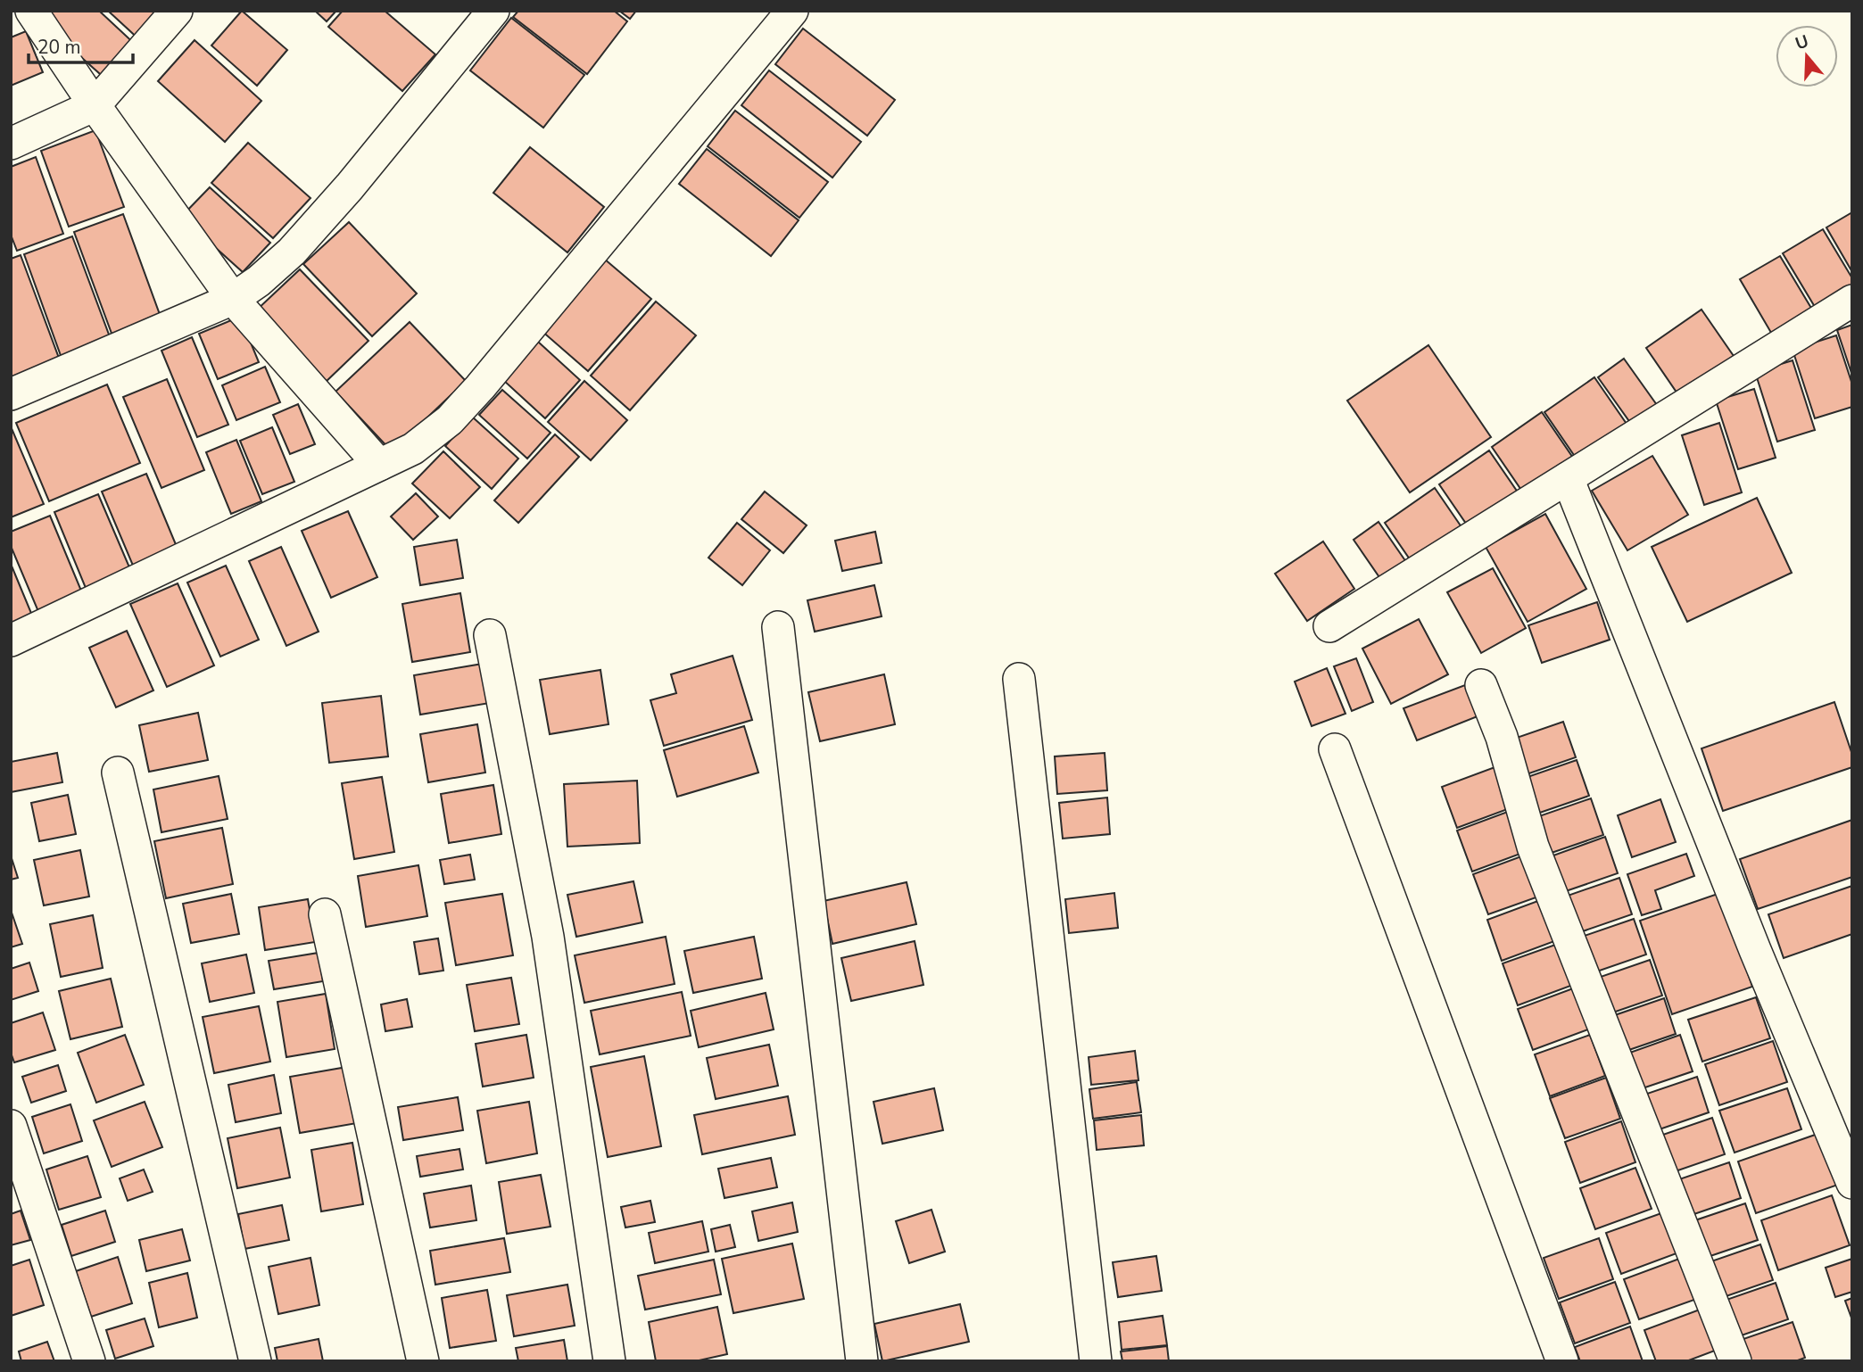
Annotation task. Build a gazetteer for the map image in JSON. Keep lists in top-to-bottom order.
{
  "scale_bar": "20 m",
  "north": "top"
}
